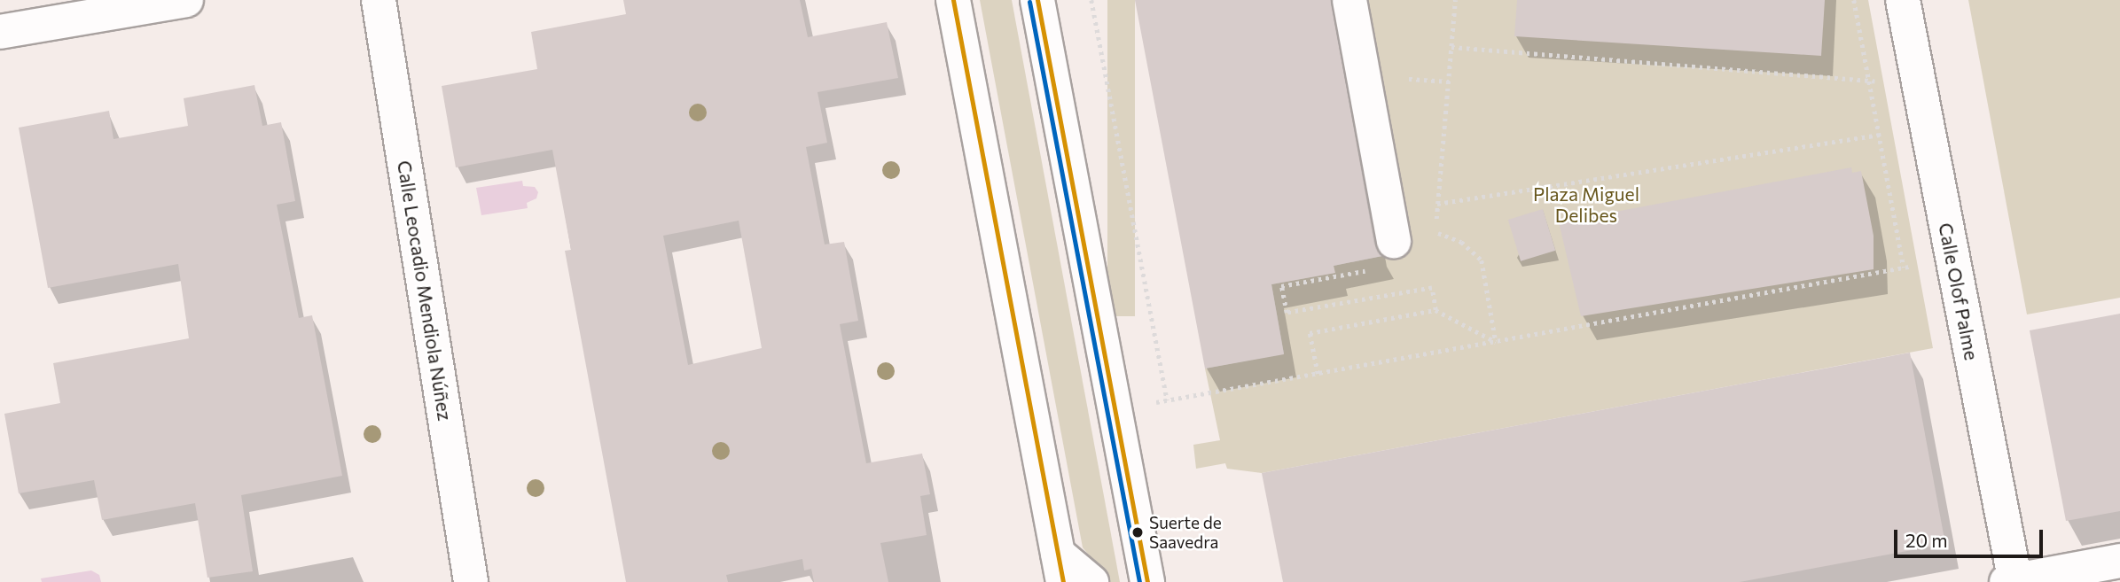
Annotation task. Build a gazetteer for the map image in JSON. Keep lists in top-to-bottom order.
{
  "streets": {
    "street": ["Calle Leocadio Mendiola Núñez", "Calle Olof Palme"]
  },
  "parks": ["Plaza Miguel Delibes"],
  "places": ["Suerte de Saavedra"],
  "scale_bar": "20 m"
}
